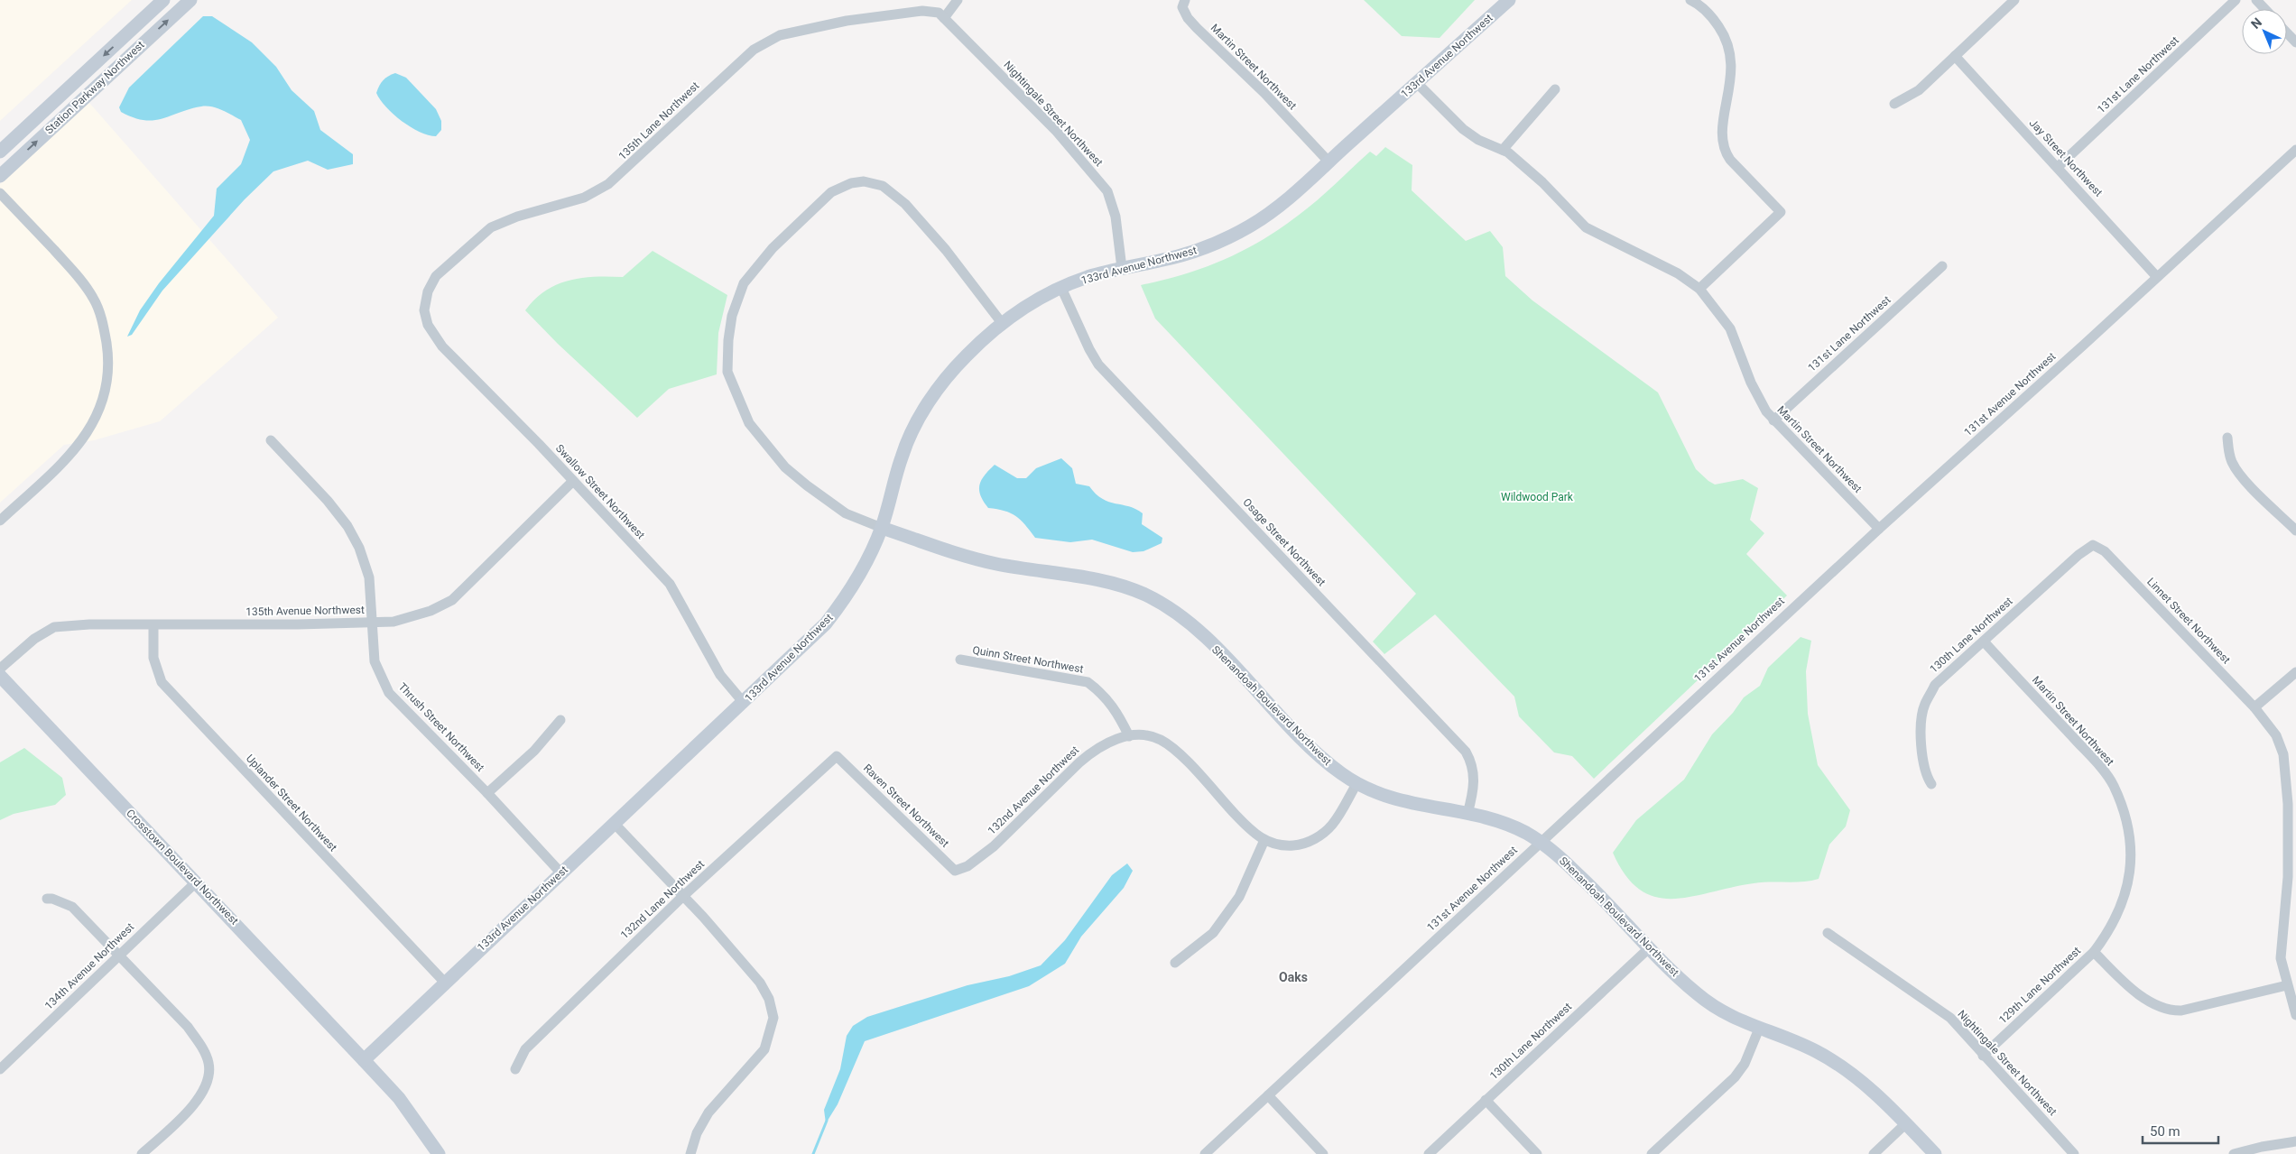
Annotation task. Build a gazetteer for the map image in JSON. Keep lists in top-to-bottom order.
{
  "streets": {
    "street": [
      "133rd Avenue Northwest",
      "Martin Street Northwest",
      "131st Lane Northwest",
      "Station Parkway Northwest",
      "Nightingale Street Northwest",
      "135th Lane Northwest",
      "Jay Street Northwest",
      "131st Avenue Northwest",
      "Swallow Street Northwest",
      "Osage Street Northwest",
      "135th Avenue Northwest",
      "Linnet Street Northwest",
      "130th Lane Northwest",
      "Quinn Street Northwest",
      "Shenandoah Boulevard Northwest",
      "Thrush Street Northwest",
      "132nd Avenue Northwest",
      "Uplander Street Northwest",
      "Raven Street Northwest",
      "Crosstown Boulevard Northwest",
      "132nd Lane Northwest",
      "134th Avenue Northwest",
      "129th Lane Northwest"
    ]
  },
  "crossings": [
    ["133rd Avenue Northwest", "Martin Street Northwest"],
    ["133rd Avenue Northwest", "Nightingale Street Northwest"],
    ["133rd Avenue Northwest", "Swallow Street Northwest"],
    ["133rd Avenue Northwest", "Osage Street Northwest"],
    ["133rd Avenue Northwest", "Shenandoah Boulevard Northwest"],
    ["133rd Avenue Northwest", "Thrush Street Northwest"],
    ["133rd Avenue Northwest", "Uplander Street Northwest"],
    ["133rd Avenue Northwest", "Crosstown Boulevard Northwest"],
    ["Martin Street Northwest", "131st Lane Northwest"],
    ["Martin Street Northwest", "131st Avenue Northwest"],
    ["Martin Street Northwest", "130th Lane Northwest"],
    ["Martin Street Northwest", "129th Lane Northwest"],
    ["131st Lane Northwest", "Jay Street Northwest"],
    ["Nightingale Street Northwest", "135th Lane Northwest"],
    ["Nightingale Street Northwest", "129th Lane Northwest"],
    ["135th Lane Northwest", "Swallow Street Northwest"],
    ["Jay Street Northwest", "131st Avenue Northwest"],
    ["131st Avenue Northwest", "Shenandoah Boulevard Northwest"],
    ["Swallow Street Northwest", "135th Avenue Northwest"],
    ["Osage Street Northwest", "Shenandoah Boulevard Northwest"],
    ["135th Avenue Northwest", "Thrush Street Northwest"],
    ["135th Avenue Northwest", "Uplander Street Northwest"],
    ["Linnet Street Northwest", "130th Lane Northwest"],
    ["130th Lane Northwest", "Shenandoah Boulevard Northwest"],
    ["Quinn Street Northwest", "132nd Avenue Northwest"],
    ["132nd Avenue Northwest", "Raven Street Northwest"],
    ["Raven Street Northwest", "132nd Lane Northwest"],
    ["Crosstown Boulevard Northwest", "134th Avenue Northwest"]
  ],
  "districts": ["Oaks"],
  "parks": ["Wildwood Park"],
  "scale_bar": "50 m",
  "north": "top left"
}
